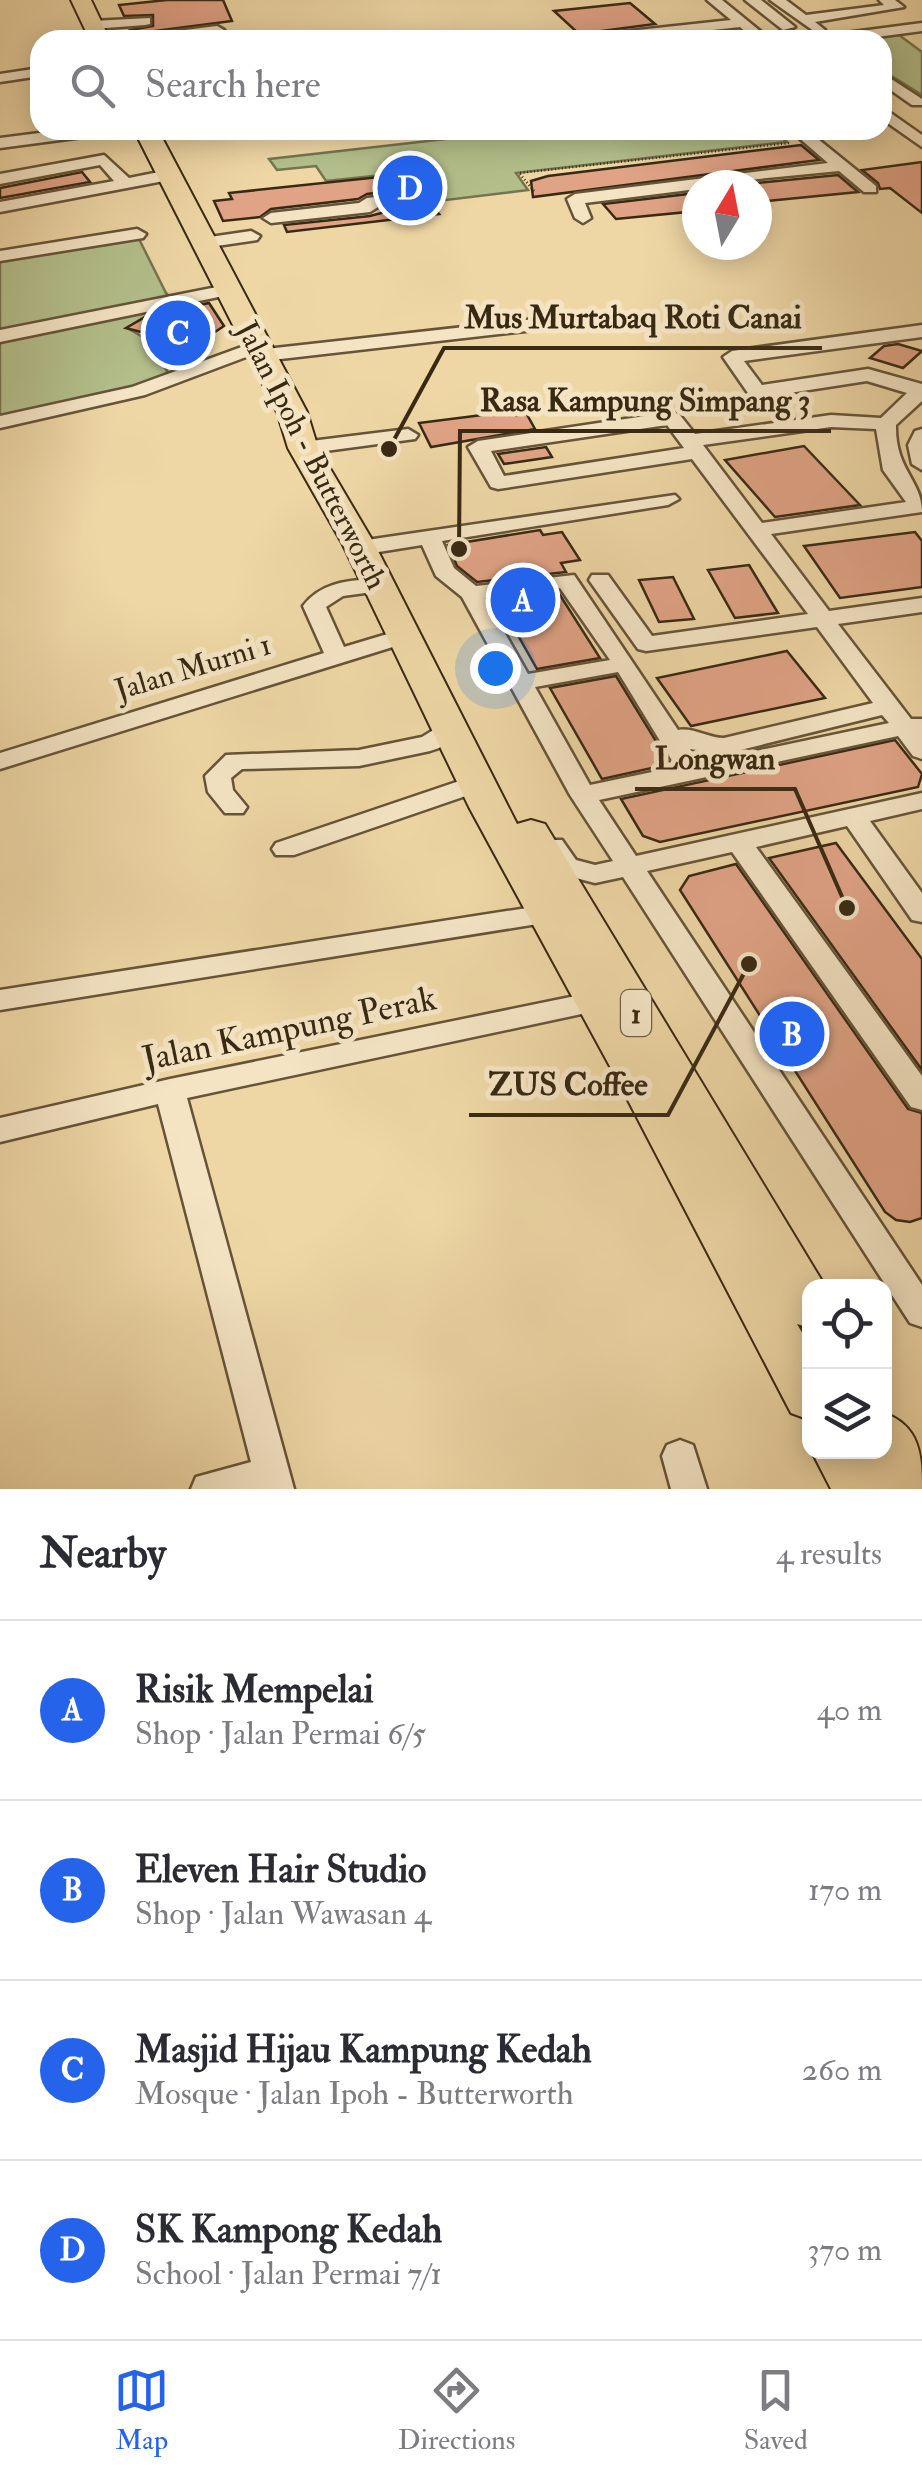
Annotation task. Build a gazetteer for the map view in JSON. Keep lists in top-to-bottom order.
{
  "streets": {
    "highway": ["Jalan Ipoh - Butterworth", "1"],
    "street": ["Jalan Murni 1", "Jalan Kampung Perak"]
  },
  "crossings": [
    ["Jalan Ipoh - Butterworth", "Jalan Murni 1"],
    ["Jalan Ipoh - Butterworth", "Jalan Kampung Perak"]
  ],
  "places": [
    "Mus Murtabaq Roti Canai",
    "Rasa Kampung Simpang 3",
    "Longwan",
    "ZUS Coffee"
  ],
  "north": "top",
  "page": {
    "search": "Search here",
    "pins": [
      "D",
      "C",
      "A",
      "B"
    ],
    "heading": ["Nearby", "4 results"],
    "list": [
      {
        "mark": "A",
        "name": "Risik Mempelai",
        "note": "Shop · Jalan Permai 6/5",
        "value": "40 m"
      },
      {
        "mark": "B",
        "name": "Eleven Hair Studio",
        "note": "Shop · Jalan Wawasan 4",
        "value": "170 m"
      },
      {
        "mark": "C",
        "name": "Masjid Hijau Kampung Kedah",
        "note": "Mosque · Jalan Ipoh - Butterworth",
        "value": "260 m"
      },
      {
        "mark": "D",
        "name": "SK Kampong Kedah",
        "note": "School · Jalan Permai 7/1",
        "value": "370 m"
      }
    ],
    "nav": ["Map", "Directions", "Saved"]
  }
}
